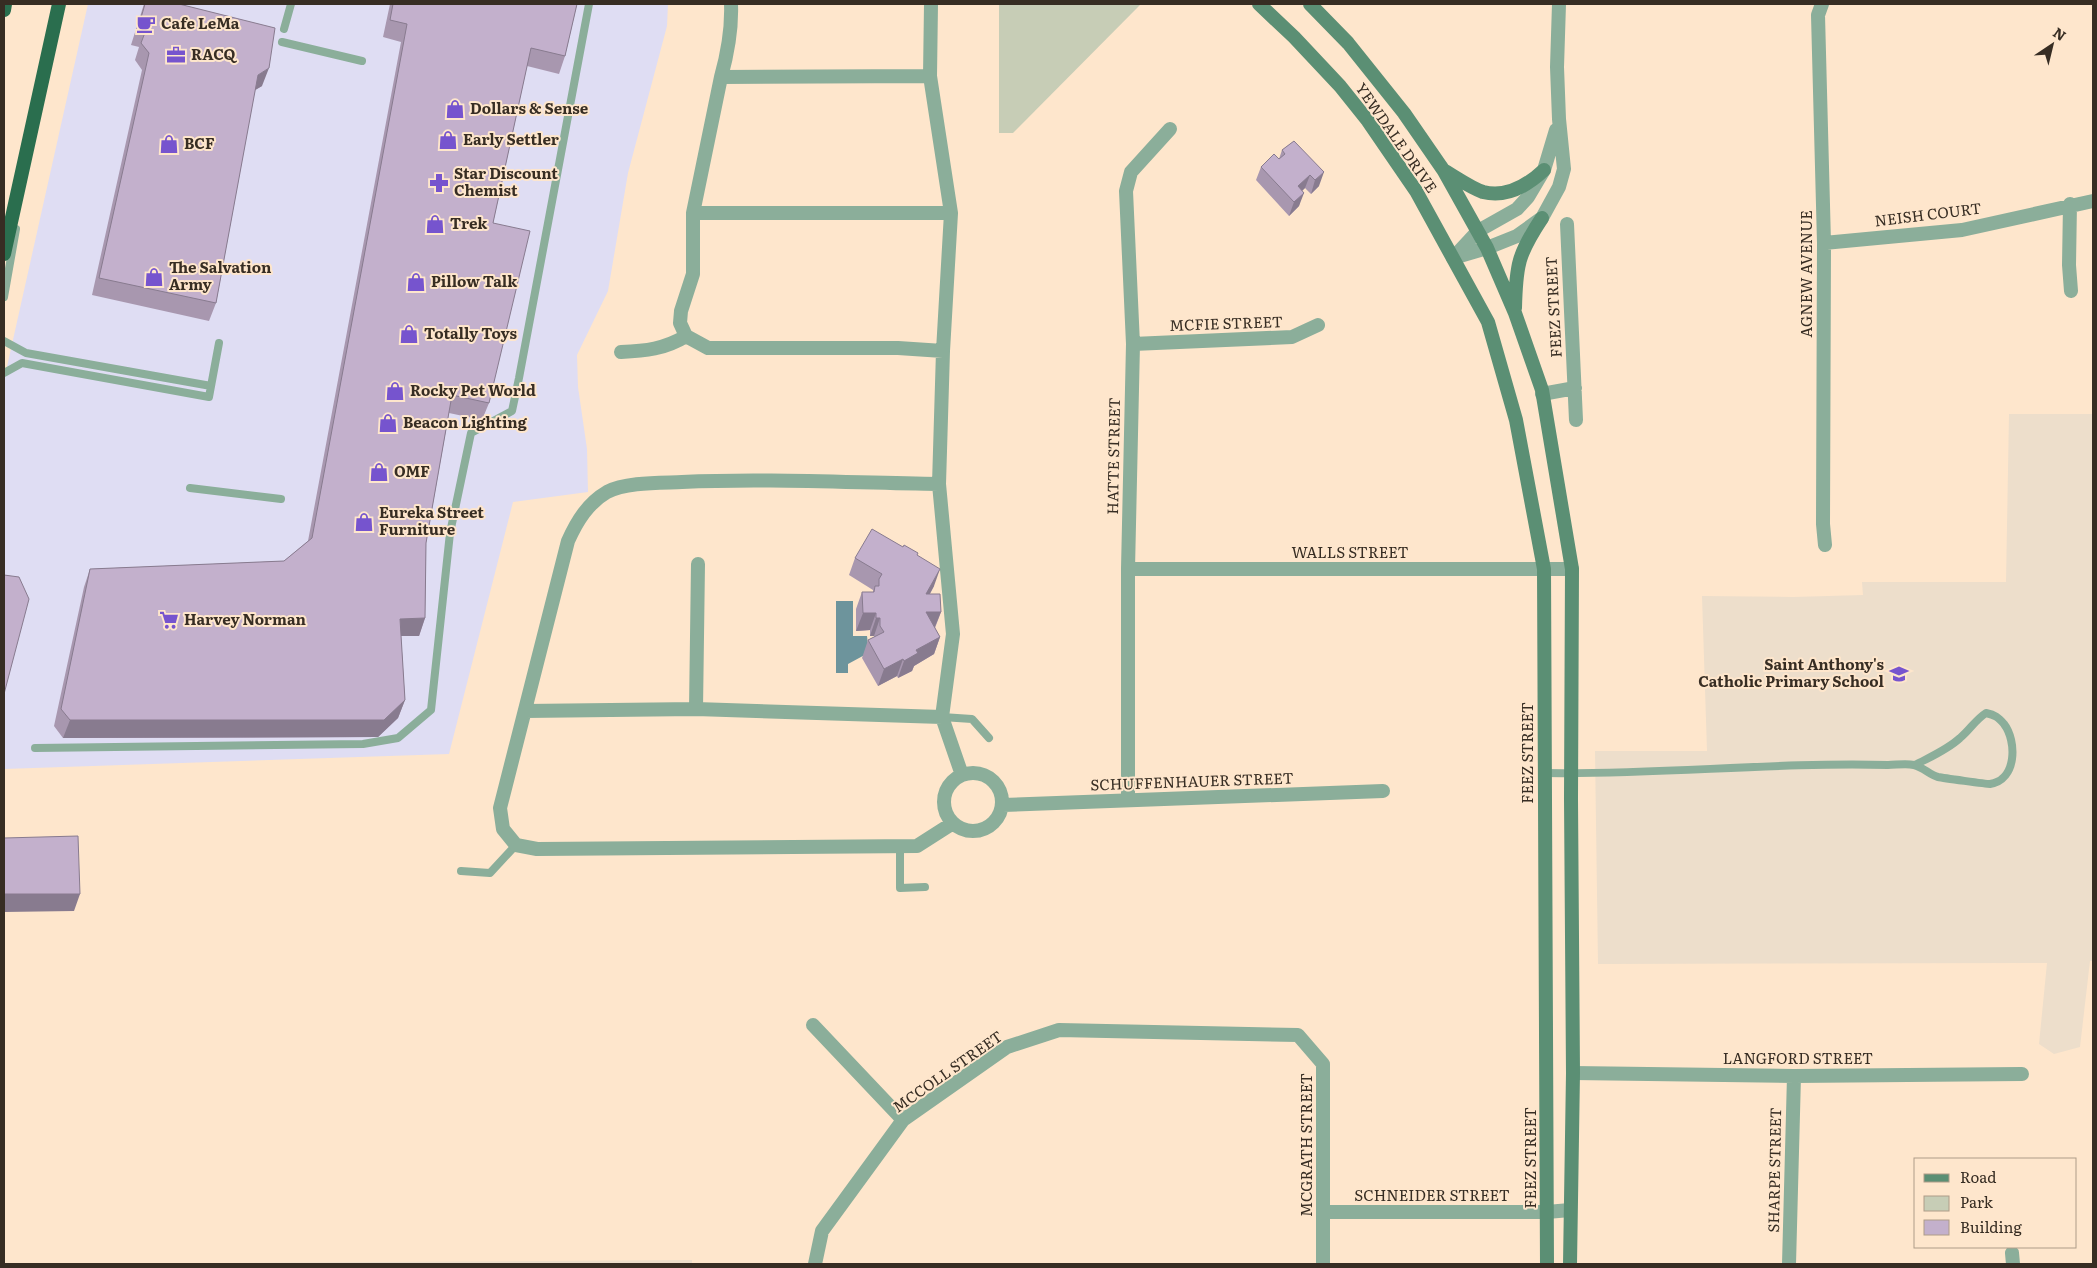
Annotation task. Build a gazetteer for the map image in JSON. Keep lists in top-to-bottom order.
{
  "streets": {
    "main road": ["YEWDALE DRIVE", "FEEZ STREET"],
    "street": [
      "NEISH COURT",
      "AGNEW AVENUE",
      "MCFIE STREET",
      "HATTE STREET",
      "WALLS STREET",
      "SCHUFFENHAUER STREET",
      "LANGFORD STREET",
      "MCCOLL STREET",
      "MCGRATH STREET",
      "SHARPE STREET",
      "SCHNEIDER STREET"
    ]
  },
  "crossings": [
    ["YEWDALE DRIVE", "FEEZ STREET"],
    ["NEISH COURT", "AGNEW AVENUE"],
    ["FEEZ STREET", "WALLS STREET"],
    ["FEEZ STREET", "LANGFORD STREET"],
    ["FEEZ STREET", "SCHNEIDER STREET"],
    ["MCFIE STREET", "HATTE STREET"],
    ["HATTE STREET", "WALLS STREET"],
    ["HATTE STREET", "SCHUFFENHAUER STREET"],
    ["LANGFORD STREET", "SHARPE STREET"],
    ["MCCOLL STREET", "MCGRATH STREET"],
    ["MCGRATH STREET", "SCHNEIDER STREET"]
  ],
  "places": {
    "cafe": ["Cafe LeMa"],
    "office": ["RACQ"],
    "shop": [
      "Dollars & Sense",
      "Early Settler",
      "BCF",
      "Trek",
      "The Salvation Army",
      "Pillow Talk",
      "Totally Toys",
      "Rocky Pet World",
      "Beacon Lighting",
      "OMF",
      "Eureka Street Furniture"
    ],
    "pharmacy": ["Star Discount Chemist"],
    "supermarket": ["Harvey Norman"],
    "school or university": ["Saint Anthony's Catholic Primary School"]
  },
  "legend": ["Road", "Park", "Building"],
  "north": "top right"
}
